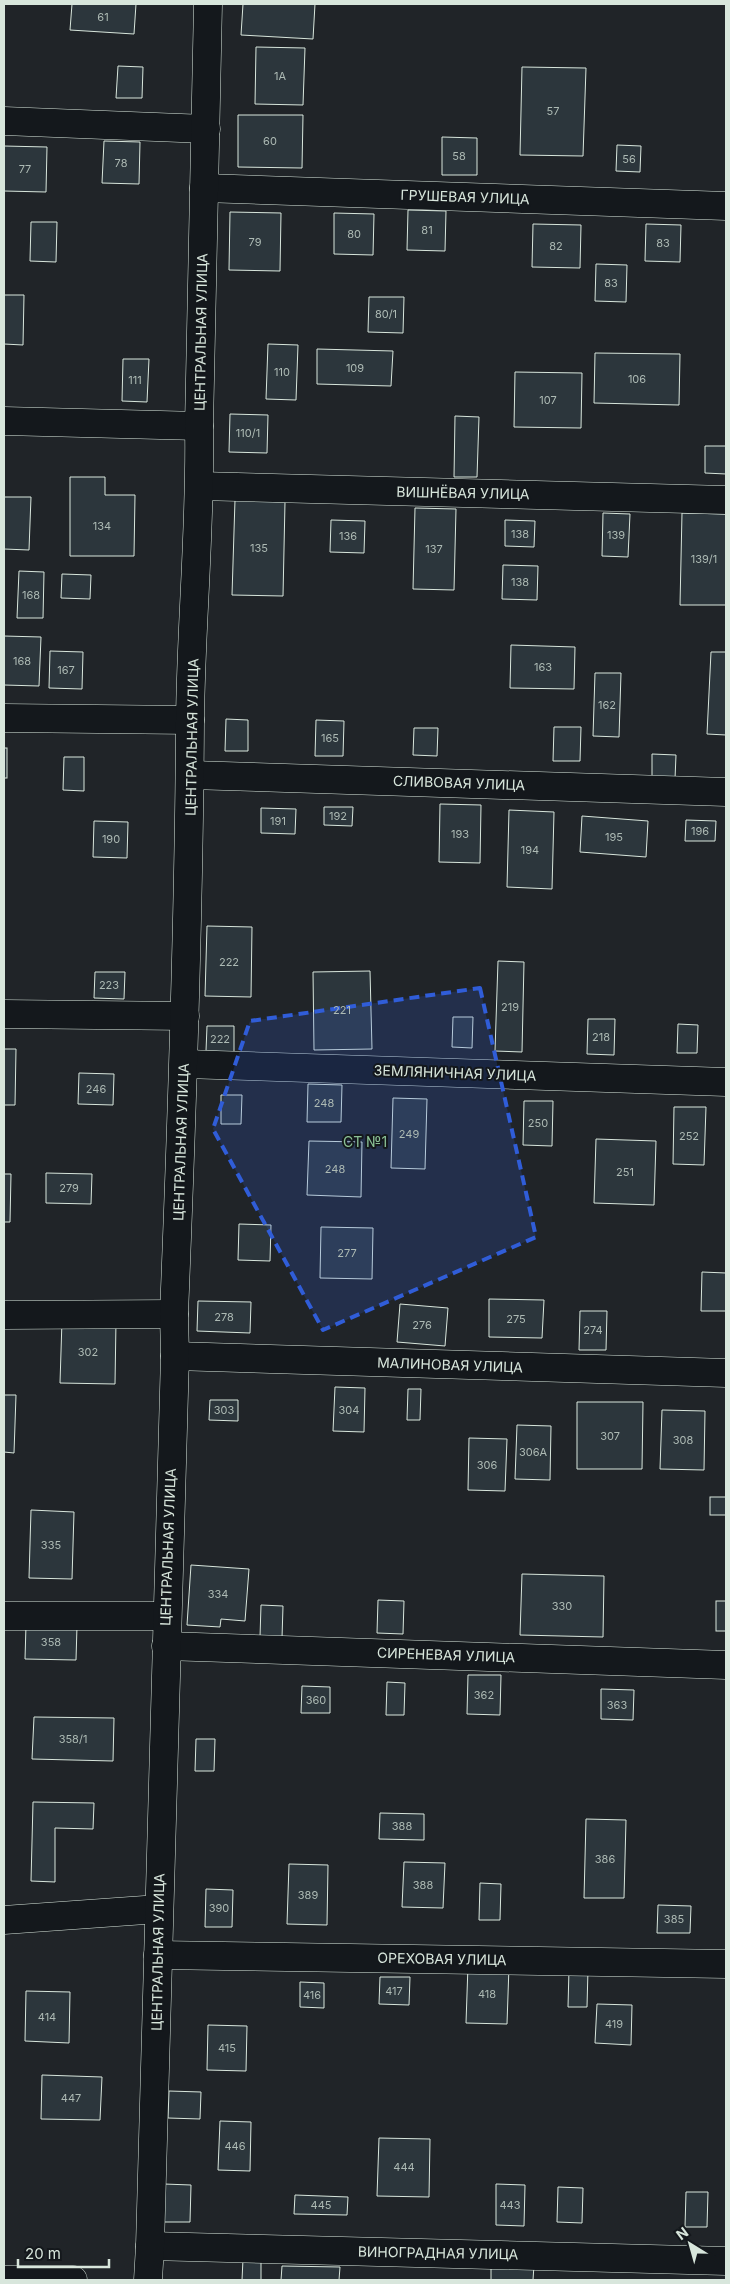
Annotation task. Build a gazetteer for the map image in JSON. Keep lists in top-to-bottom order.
{
  "streets": {
    "street": [
      "ГРУШЕВАЯ УЛИЦА",
      "ЦЕНТРАЛЬНАЯ УЛИЦА",
      "ВИШНЁВАЯ УЛИЦА",
      "СЛИВОВАЯ УЛИЦА",
      "ЗЕМЛЯНИЧНАЯ УЛИЦА",
      "МАЛИНОВАЯ УЛИЦА",
      "СИРЕНЕВАЯ УЛИЦА",
      "ОРЕХОВАЯ УЛИЦА",
      "ВИНОГРАДНАЯ УЛИЦА"
    ]
  },
  "crossings": [
    ["ГРУШЕВАЯ УЛИЦА", "ЦЕНТРАЛЬНАЯ УЛИЦА"],
    ["ЦЕНТРАЛЬНАЯ УЛИЦА", "ВИШНЁВАЯ УЛИЦА"],
    ["ЦЕНТРАЛЬНАЯ УЛИЦА", "СЛИВОВАЯ УЛИЦА"],
    ["ЦЕНТРАЛЬНАЯ УЛИЦА", "ЗЕМЛЯНИЧНАЯ УЛИЦА"],
    ["ЦЕНТРАЛЬНАЯ УЛИЦА", "МАЛИНОВАЯ УЛИЦА"],
    ["ЦЕНТРАЛЬНАЯ УЛИЦА", "СИРЕНЕВАЯ УЛИЦА"],
    ["ЦЕНТРАЛЬНАЯ УЛИЦА", "ОРЕХОВАЯ УЛИЦА"],
    ["ЦЕНТРАЛЬНАЯ УЛИЦА", "ВИНОГРАДНАЯ УЛИЦА"]
  ],
  "parks": ["СТ №1"],
  "house_numbers": [
    "61",
    "1А",
    "57",
    "60",
    "58",
    "56",
    "78",
    "77",
    "81",
    "80",
    "79",
    "83",
    "82",
    "83",
    "80/1",
    "109",
    "110",
    "106",
    "111",
    "107",
    "110/1",
    "134",
    "138",
    "139",
    "136",
    "135",
    "137",
    "139/1",
    "138",
    "168",
    "168",
    "163",
    "167",
    "162",
    "165",
    "192",
    "191",
    "196",
    "193",
    "195",
    "190",
    "194",
    "222",
    "223",
    "219",
    "221",
    "218",
    "222",
    "246",
    "248",
    "250",
    "249",
    "252",
    "248",
    "251",
    "279",
    "277",
    "278",
    "275",
    "276",
    "274",
    "302",
    "303",
    "304",
    "307",
    "308",
    "306А",
    "306",
    "335",
    "334",
    "330",
    "358",
    "362",
    "360",
    "363",
    "358/1",
    "388",
    "386",
    "388",
    "389",
    "390",
    "385",
    "417",
    "418",
    "416",
    "414",
    "419",
    "415",
    "447",
    "446",
    "444",
    "445",
    "443"
  ],
  "scale_bar": "20 m",
  "north": "top left"
}
